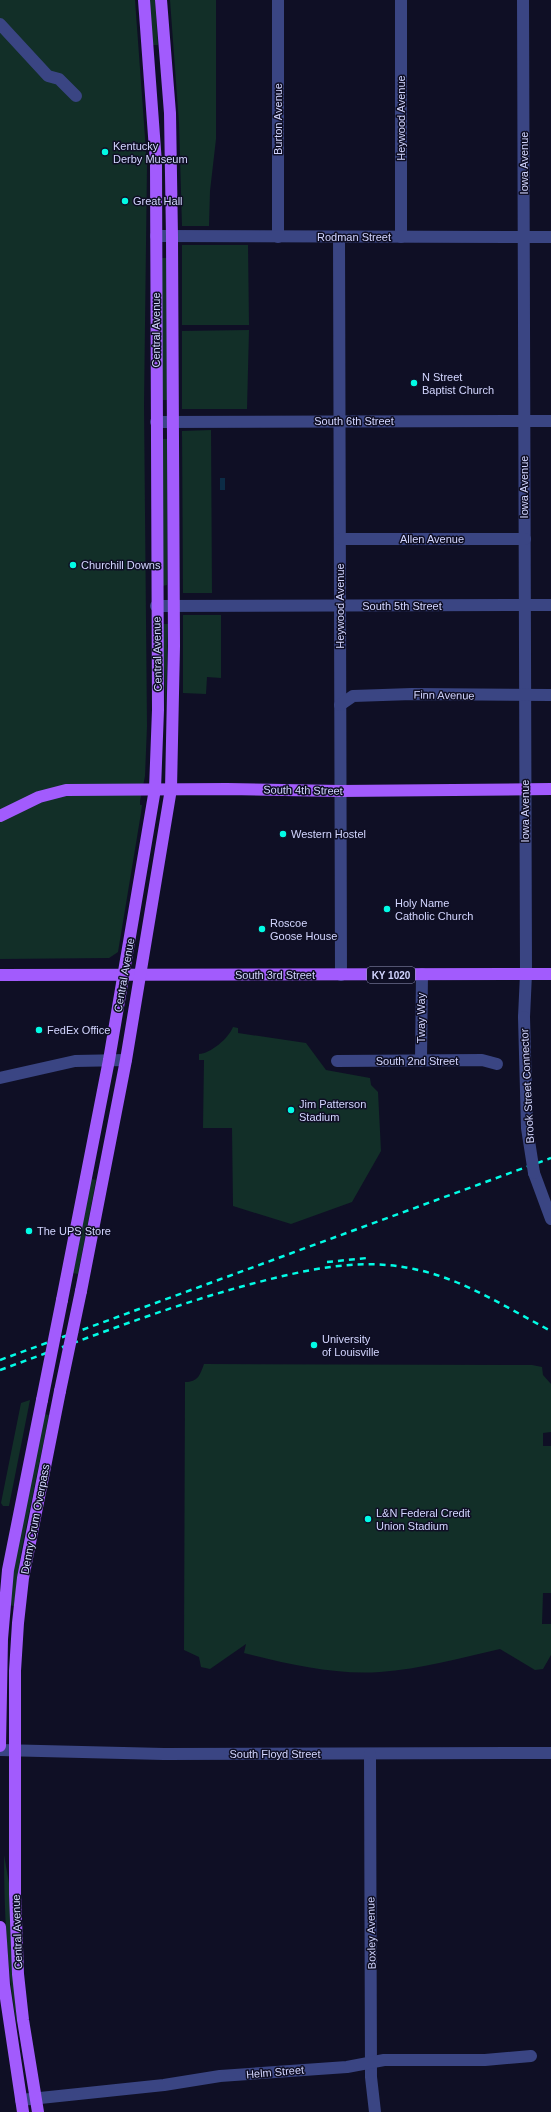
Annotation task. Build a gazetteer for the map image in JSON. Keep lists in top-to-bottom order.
{
  "streets": {
    "main road": [
      "Central Avenue",
      "South 4th Street",
      "South 3rd Street",
      "KY 1020",
      "Denny Crum Overpass"
    ],
    "street": [
      "Heywood Avenue",
      "Burton Avenue",
      "Iowa Avenue",
      "Rodman Street",
      "South 6th Street",
      "Allen Avenue",
      "South 5th Street",
      "Finn Avenue",
      "Tway Way",
      "South 2nd Street",
      "Brook Street Connector",
      "South Floyd Street",
      "Boxley Avenue",
      "Helm Street"
    ]
  },
  "crossings": [
    ["Heywood Avenue", "Rodman Street"],
    ["Heywood Avenue", "South 6th Street"],
    ["Heywood Avenue", "Allen Avenue"],
    ["Heywood Avenue", "South 5th Street"],
    ["Heywood Avenue", "Finn Avenue"],
    ["Heywood Avenue", "South 4th Street"],
    ["Heywood Avenue", "South 3rd Street"],
    ["Burton Avenue", "Rodman Street"],
    ["Iowa Avenue", "Rodman Street"],
    ["Iowa Avenue", "South 6th Street"],
    ["Iowa Avenue", "Allen Avenue"],
    ["Iowa Avenue", "South 5th Street"],
    ["Iowa Avenue", "Finn Avenue"],
    ["Iowa Avenue", "South 4th Street"],
    ["Iowa Avenue", "South 3rd Street"],
    ["Iowa Avenue", "Brook Street Connector"],
    ["Rodman Street", "Central Avenue"],
    ["Central Avenue", "South 6th Street"],
    ["Central Avenue", "South 5th Street"],
    ["Central Avenue", "South 4th Street"],
    ["Central Avenue", "South 3rd Street"],
    ["Central Avenue", "Denny Crum Overpass"],
    ["Central Avenue", "South Floyd Street"],
    ["Central Avenue", "Helm Street"],
    ["South 3rd Street", "Tway Way"],
    ["South 3rd Street", "Brook Street Connector"],
    ["Tway Way", "South 2nd Street"],
    ["Denny Crum Overpass", "South Floyd Street"],
    ["South Floyd Street", "Boxley Avenue"],
    ["Boxley Avenue", "Helm Street"]
  ],
  "places": [
    "Kentucky Derby Museum",
    "Great Hall",
    "N Street Baptist Church",
    "Churchill Downs",
    "Western Hostel",
    "Holy Name Catholic Church",
    "Roscoe Goose House",
    "FedEx Office",
    "Jim Patterson Stadium",
    "The UPS Store",
    "University of Louisville",
    "L&N Federal Credit Union Stadium"
  ]
}
